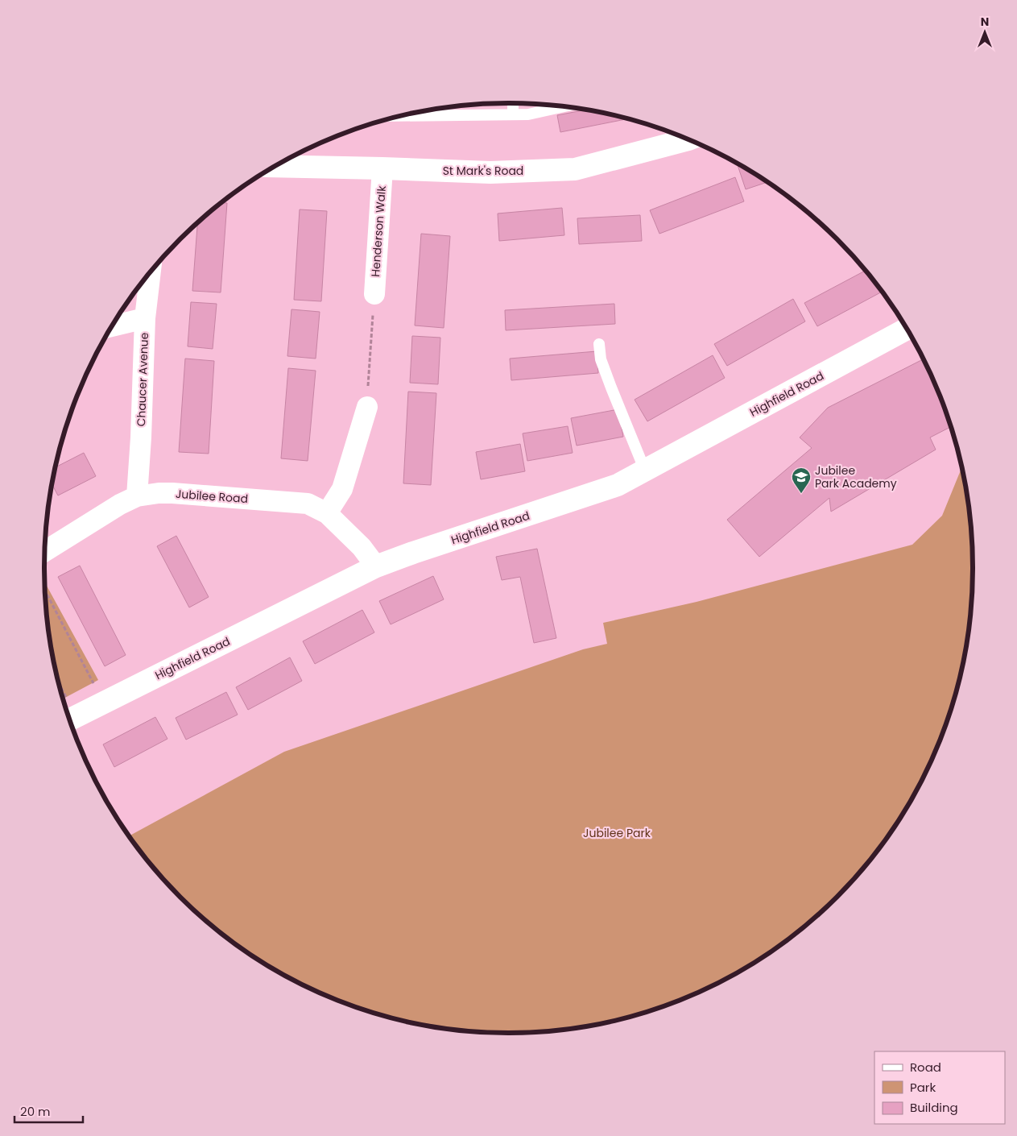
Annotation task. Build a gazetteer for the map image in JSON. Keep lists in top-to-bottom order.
{
  "streets": {
    "street": [
      "St Mark's Road",
      "Henderson Walk",
      "Chaucer Avenue",
      "Highfield Road",
      "Jubilee Road"
    ]
  },
  "crossings": [
    ["St Mark's Road", "Henderson Walk"],
    ["Chaucer Avenue", "Jubilee Road"],
    ["Highfield Road", "Jubilee Road"]
  ],
  "parks": ["Jubilee Park"],
  "places": {
    "school or university": ["Jubilee Park Academy"]
  },
  "legend": ["Road", "Park", "Building"],
  "scale_bar": "20 m",
  "north": "top"
}
